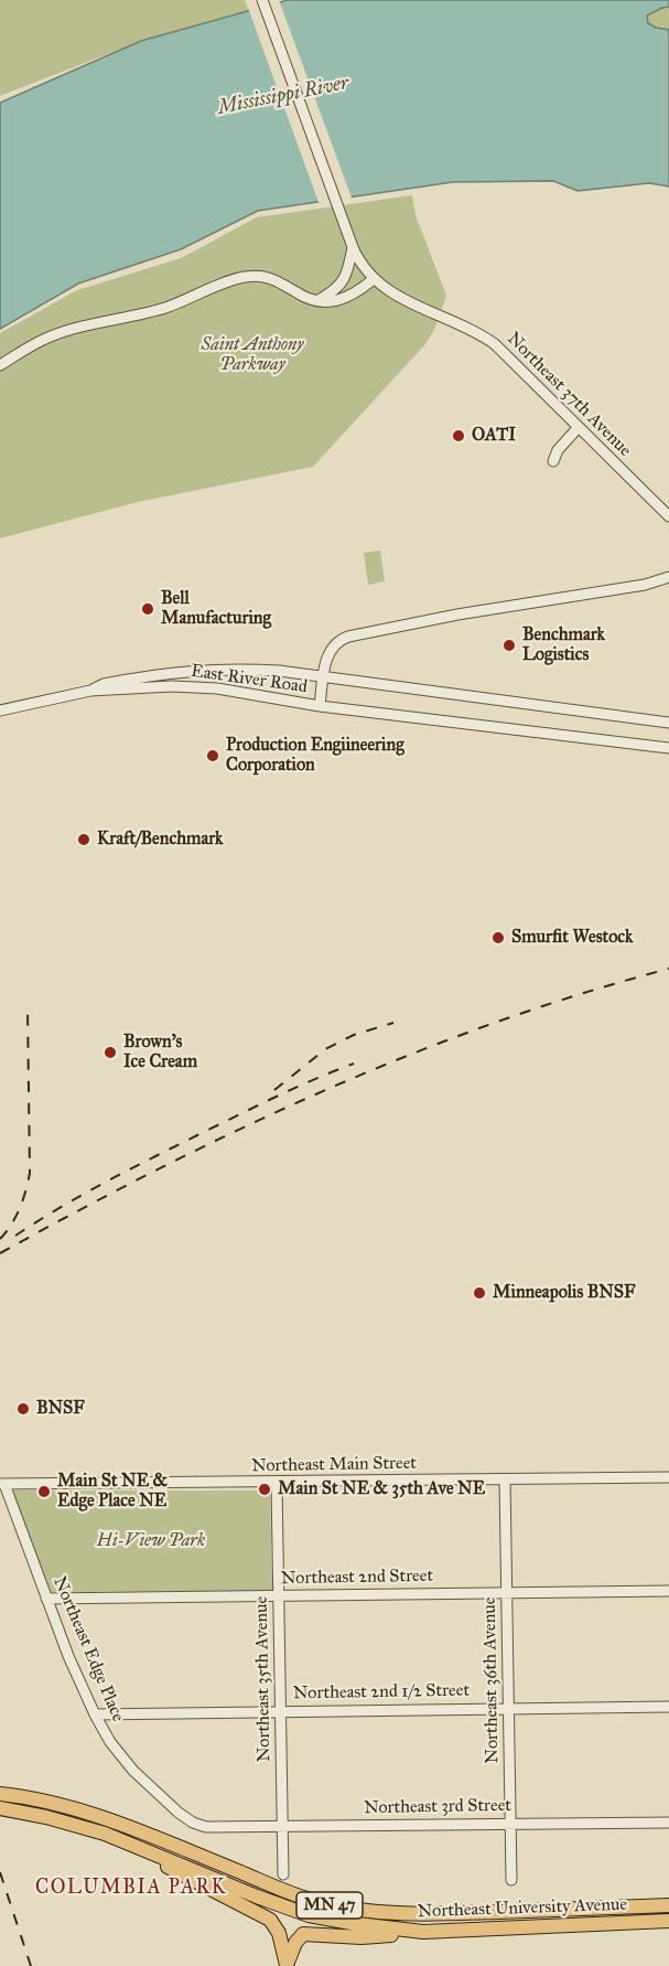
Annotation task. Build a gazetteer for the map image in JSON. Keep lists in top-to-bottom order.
{
  "streets": {
    "main road": ["MN 47", "Northeast University Avenue"],
    "street": [
      "Northeast 37th Avenue",
      "East River Road",
      "Northeast Main Street",
      "Northeast 2nd Street",
      "Northeast Edge Place",
      "Northeast 35th Avenue",
      "Northeast 36th Avenue",
      "Northeast 2nd 1/2 Street",
      "Northeast 3rd Street"
    ]
  },
  "crossings": [
    ["Northeast Main Street", "Northeast Edge Place"],
    ["Northeast Main Street", "Northeast 35th Avenue"],
    ["Northeast Main Street", "Northeast 36th Avenue"],
    ["Northeast 2nd Street", "Northeast Edge Place"],
    ["Northeast 2nd Street", "Northeast 35th Avenue"],
    ["Northeast 2nd Street", "Northeast 36th Avenue"],
    ["Northeast Edge Place", "Northeast 2nd 1/2 Street"],
    ["Northeast Edge Place", "Northeast 3rd Street"],
    ["Northeast 35th Avenue", "Northeast 2nd 1/2 Street"],
    ["Northeast 35th Avenue", "Northeast 3rd Street"],
    ["Northeast 36th Avenue", "Northeast 2nd 1/2 Street"],
    ["Northeast 36th Avenue", "Northeast 3rd Street"]
  ],
  "districts": ["COLUMBIA PARK"],
  "water": ["Mississippi River"],
  "parks": ["Saint Anthony Parkway", "Hi-View Park"],
  "places": [
    "OATI",
    "Bell Manufacturing",
    "Benchmark Logistics",
    "Production Engiineering Corporation",
    "Kraft/Benchmark",
    "Smurfit Westock",
    "Brown's Ice Cream",
    "Minneapolis BNSF",
    "BNSF",
    "Main St NE & 35th Ave NE",
    "Main St NE & Edge Place NE"
  ]
}
